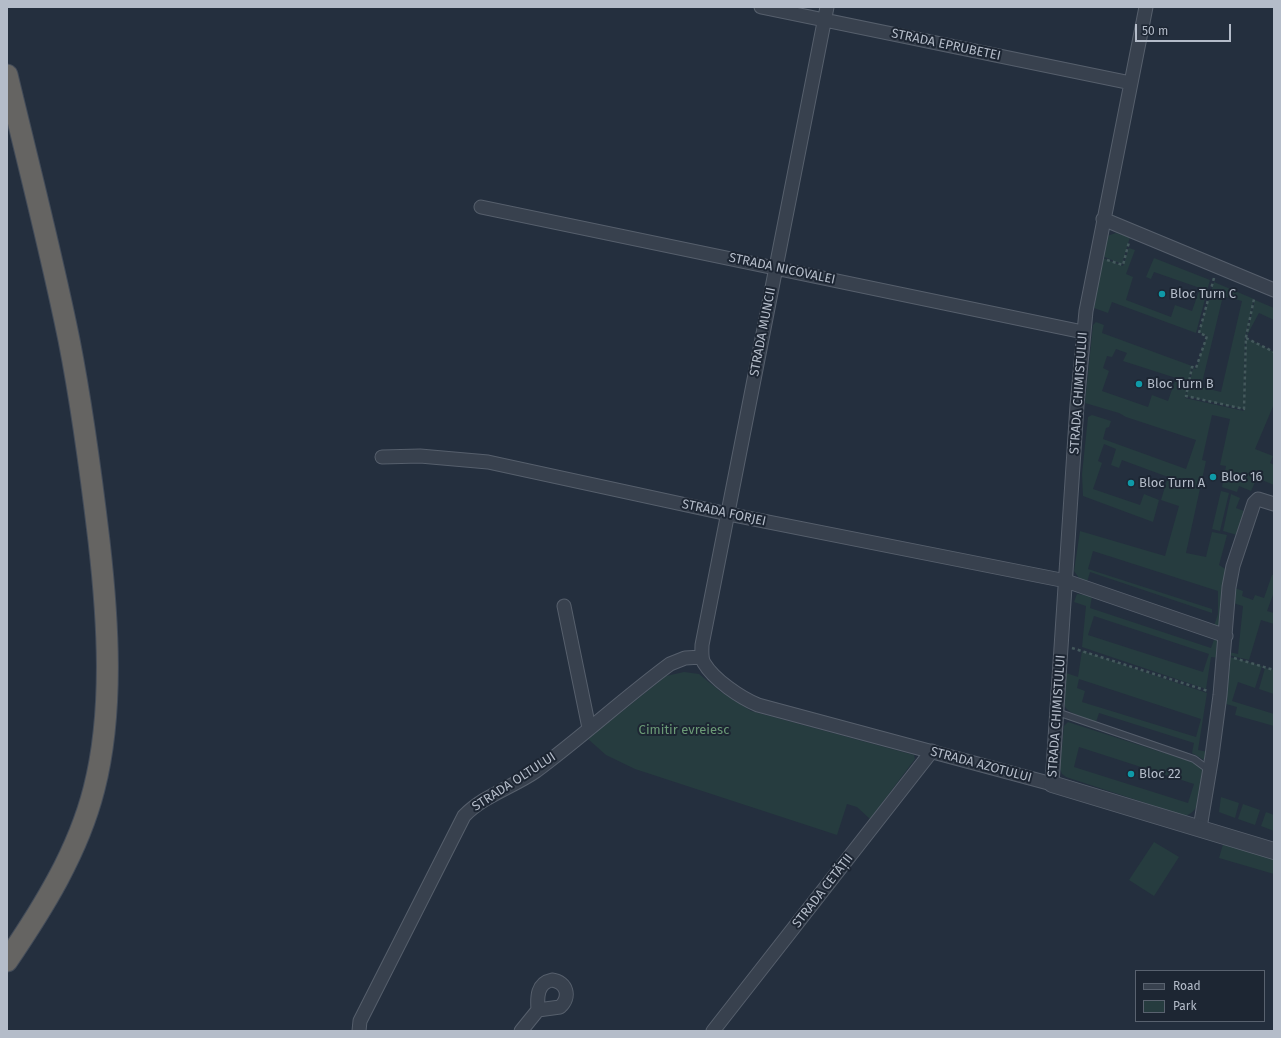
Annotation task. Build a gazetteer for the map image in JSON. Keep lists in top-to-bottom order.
{
  "streets": {
    "street": [
      "STRADA EPRUBETEI",
      "STRADA NICOVALEI",
      "STRADA MUNCII",
      "STRADA CHIMISTULUI",
      "STRADA FORJEI",
      "STRADA AZOTULUI",
      "STRADA OLTULUI",
      "STRADA CETĂȚII"
    ]
  },
  "crossings": [
    ["STRADA EPRUBETEI", "STRADA MUNCII"],
    ["STRADA EPRUBETEI", "STRADA CHIMISTULUI"],
    ["STRADA NICOVALEI", "STRADA MUNCII"],
    ["STRADA NICOVALEI", "STRADA CHIMISTULUI"],
    ["STRADA MUNCII", "STRADA FORJEI"],
    ["STRADA MUNCII", "STRADA AZOTULUI"],
    ["STRADA MUNCII", "STRADA OLTULUI"],
    ["STRADA CHIMISTULUI", "STRADA FORJEI"],
    ["STRADA CHIMISTULUI", "STRADA AZOTULUI"],
    ["STRADA AZOTULUI", "STRADA OLTULUI"],
    ["STRADA AZOTULUI", "STRADA CETĂȚII"]
  ],
  "parks": ["Cimitir evreiesc"],
  "places": [
    "Bloc Turn C",
    "Bloc Turn B",
    "Bloc 16",
    "Bloc Turn A",
    "Bloc 22"
  ],
  "legend": ["Road", "Park"],
  "scale_bar": "50 m"
}
